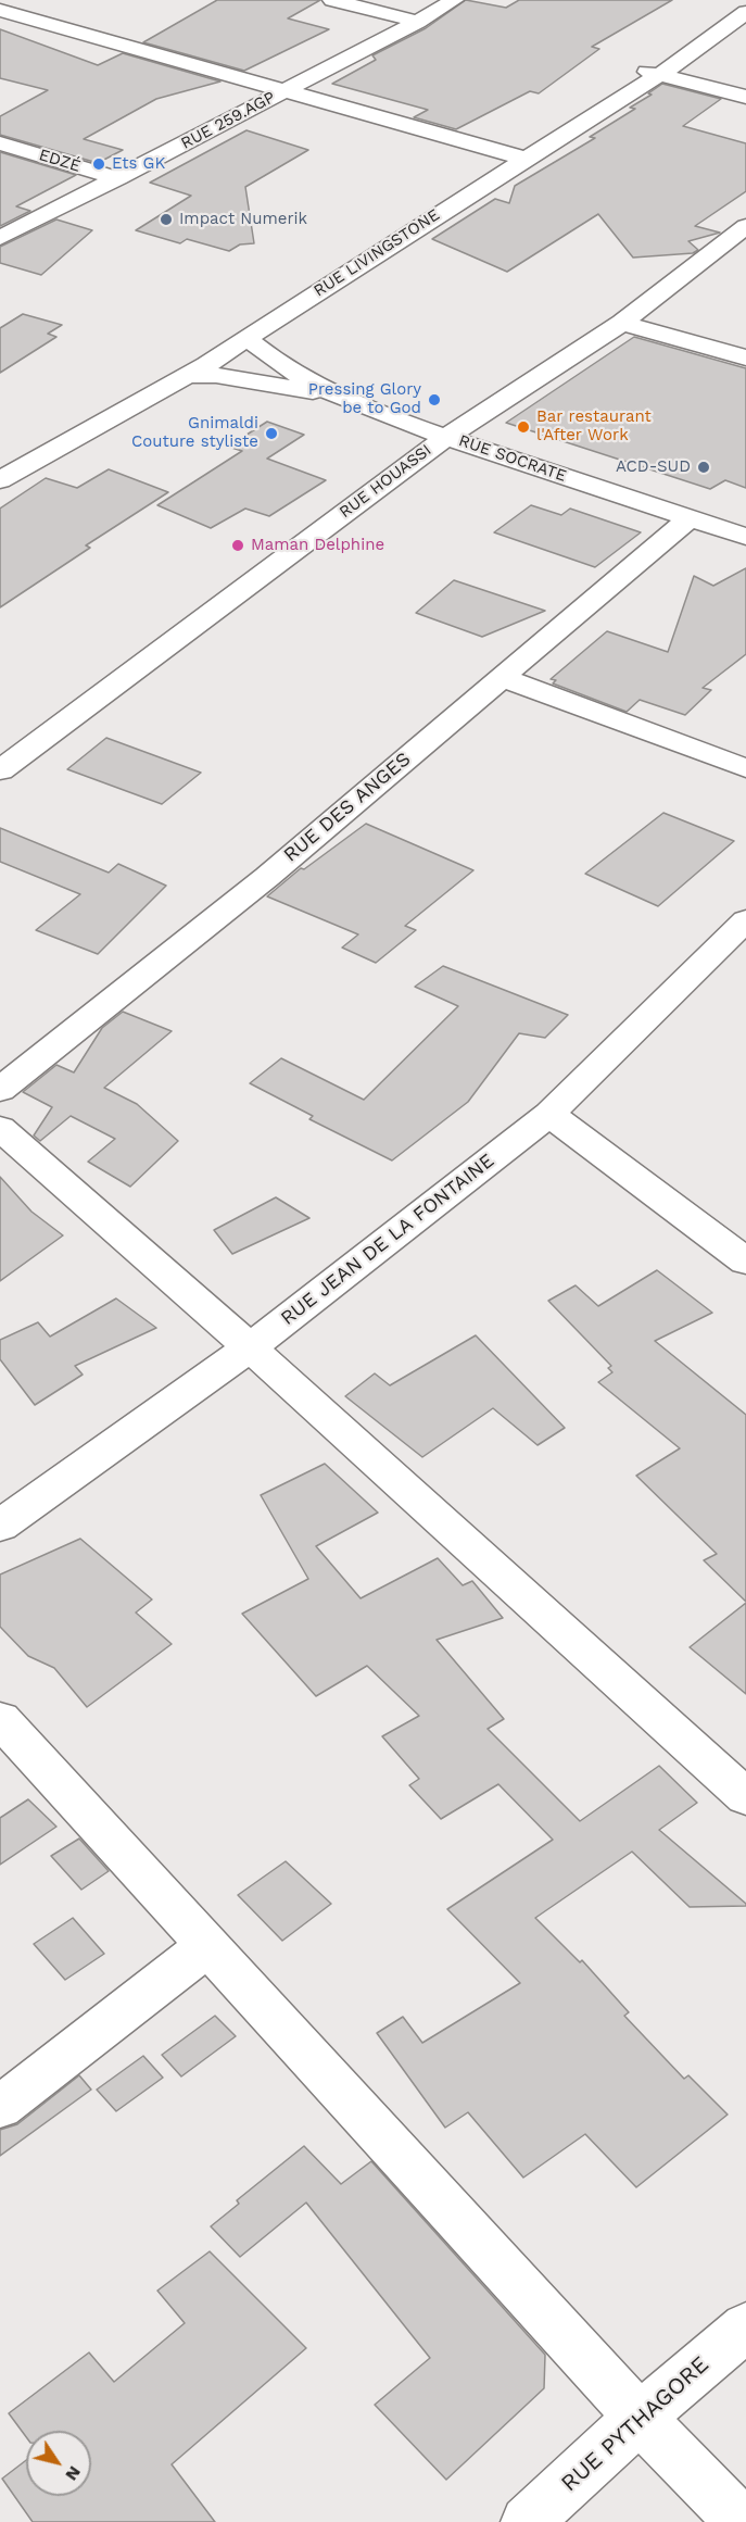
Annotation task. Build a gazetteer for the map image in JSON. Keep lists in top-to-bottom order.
{
  "streets": {
    "street": [
      "RUE 259.AGP",
      "EDZÉ",
      "RUE LIVINGSTONE",
      "RUE SOCRATE",
      "RUE HOUASSI",
      "RUE DES ANGES",
      "RUE JEAN DE LA FONTAINE",
      "RUE PYTHAGORE"
    ]
  },
  "crossings": [
    ["RUE 259.AGP", "EDZÉ"],
    ["RUE SOCRATE", "RUE HOUASSI"],
    ["RUE SOCRATE", "RUE DES ANGES"]
  ],
  "places": [
    "Ets GK",
    "Impact Numerik",
    "Pressing Glory be to God",
    "Bar restaurant l'After Work",
    "Gnimaldi Couture styliste",
    "ACD-SUD",
    "Maman Delphine"
  ],
  "north": "bottom right"
}
